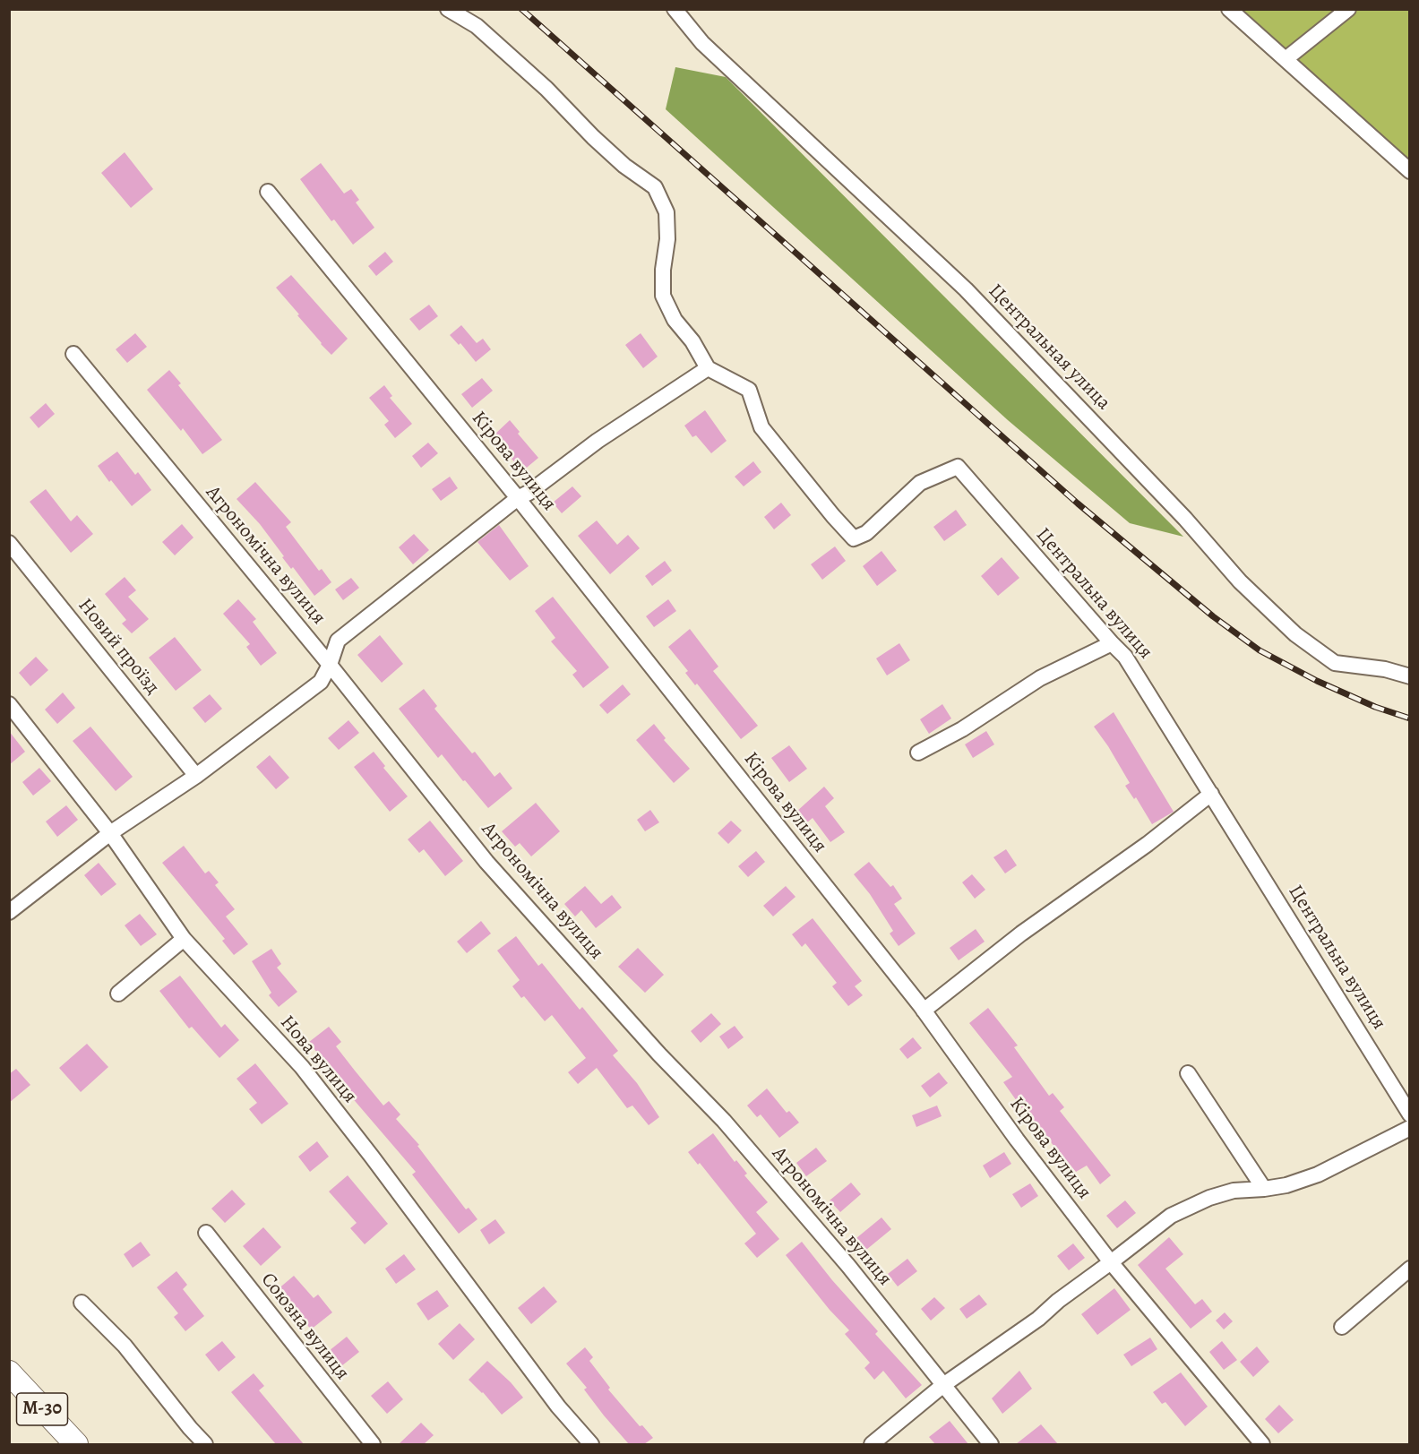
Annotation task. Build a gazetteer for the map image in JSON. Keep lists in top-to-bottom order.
{
  "streets": {
    "highway": ["М-30"],
    "street": [
      "Центральная улица",
      "Кірова вулиця",
      "Агрономічна вулиця",
      "Центральна вулиця",
      "Новий проїзд",
      "Нова вулиця",
      "Союзна вулиця"
    ]
  }
}
